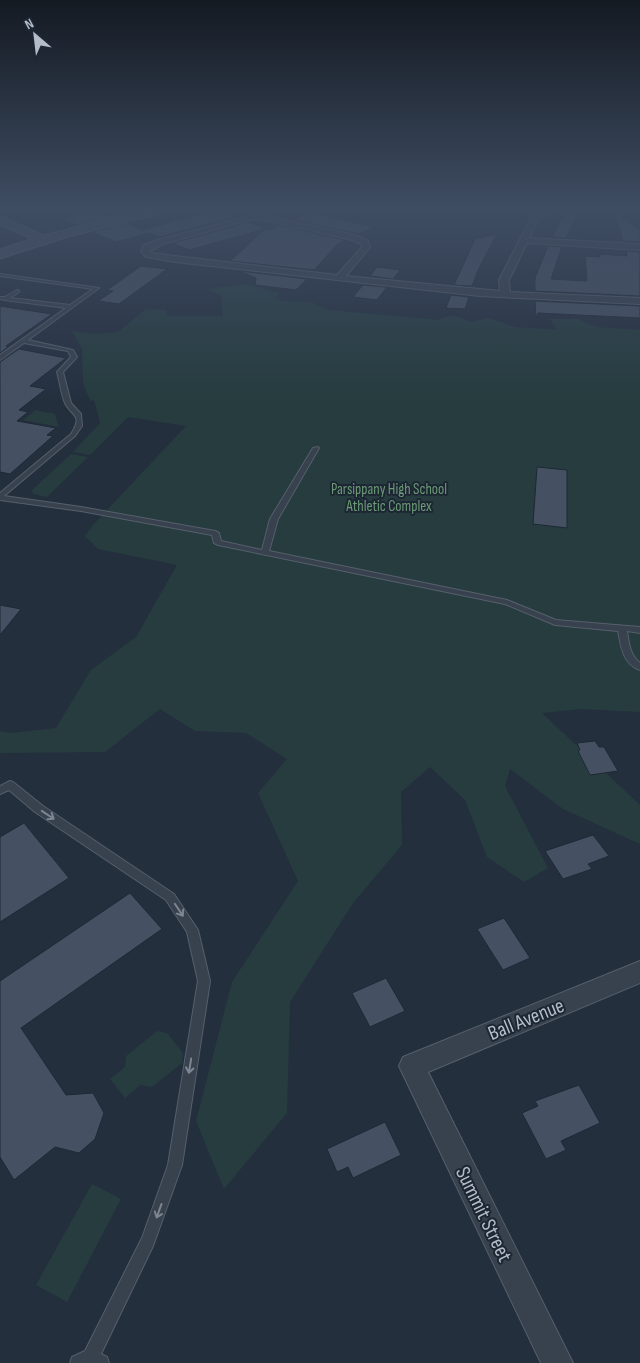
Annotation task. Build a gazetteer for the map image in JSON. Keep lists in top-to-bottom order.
{
  "streets": {
    "street": ["Ball Avenue", "Summit Street"]
  },
  "crossings": [
    ["Ball Avenue", "Summit Street"]
  ],
  "parks": ["Parsippany High School Athletic Complex"],
  "north": "top left"
}
